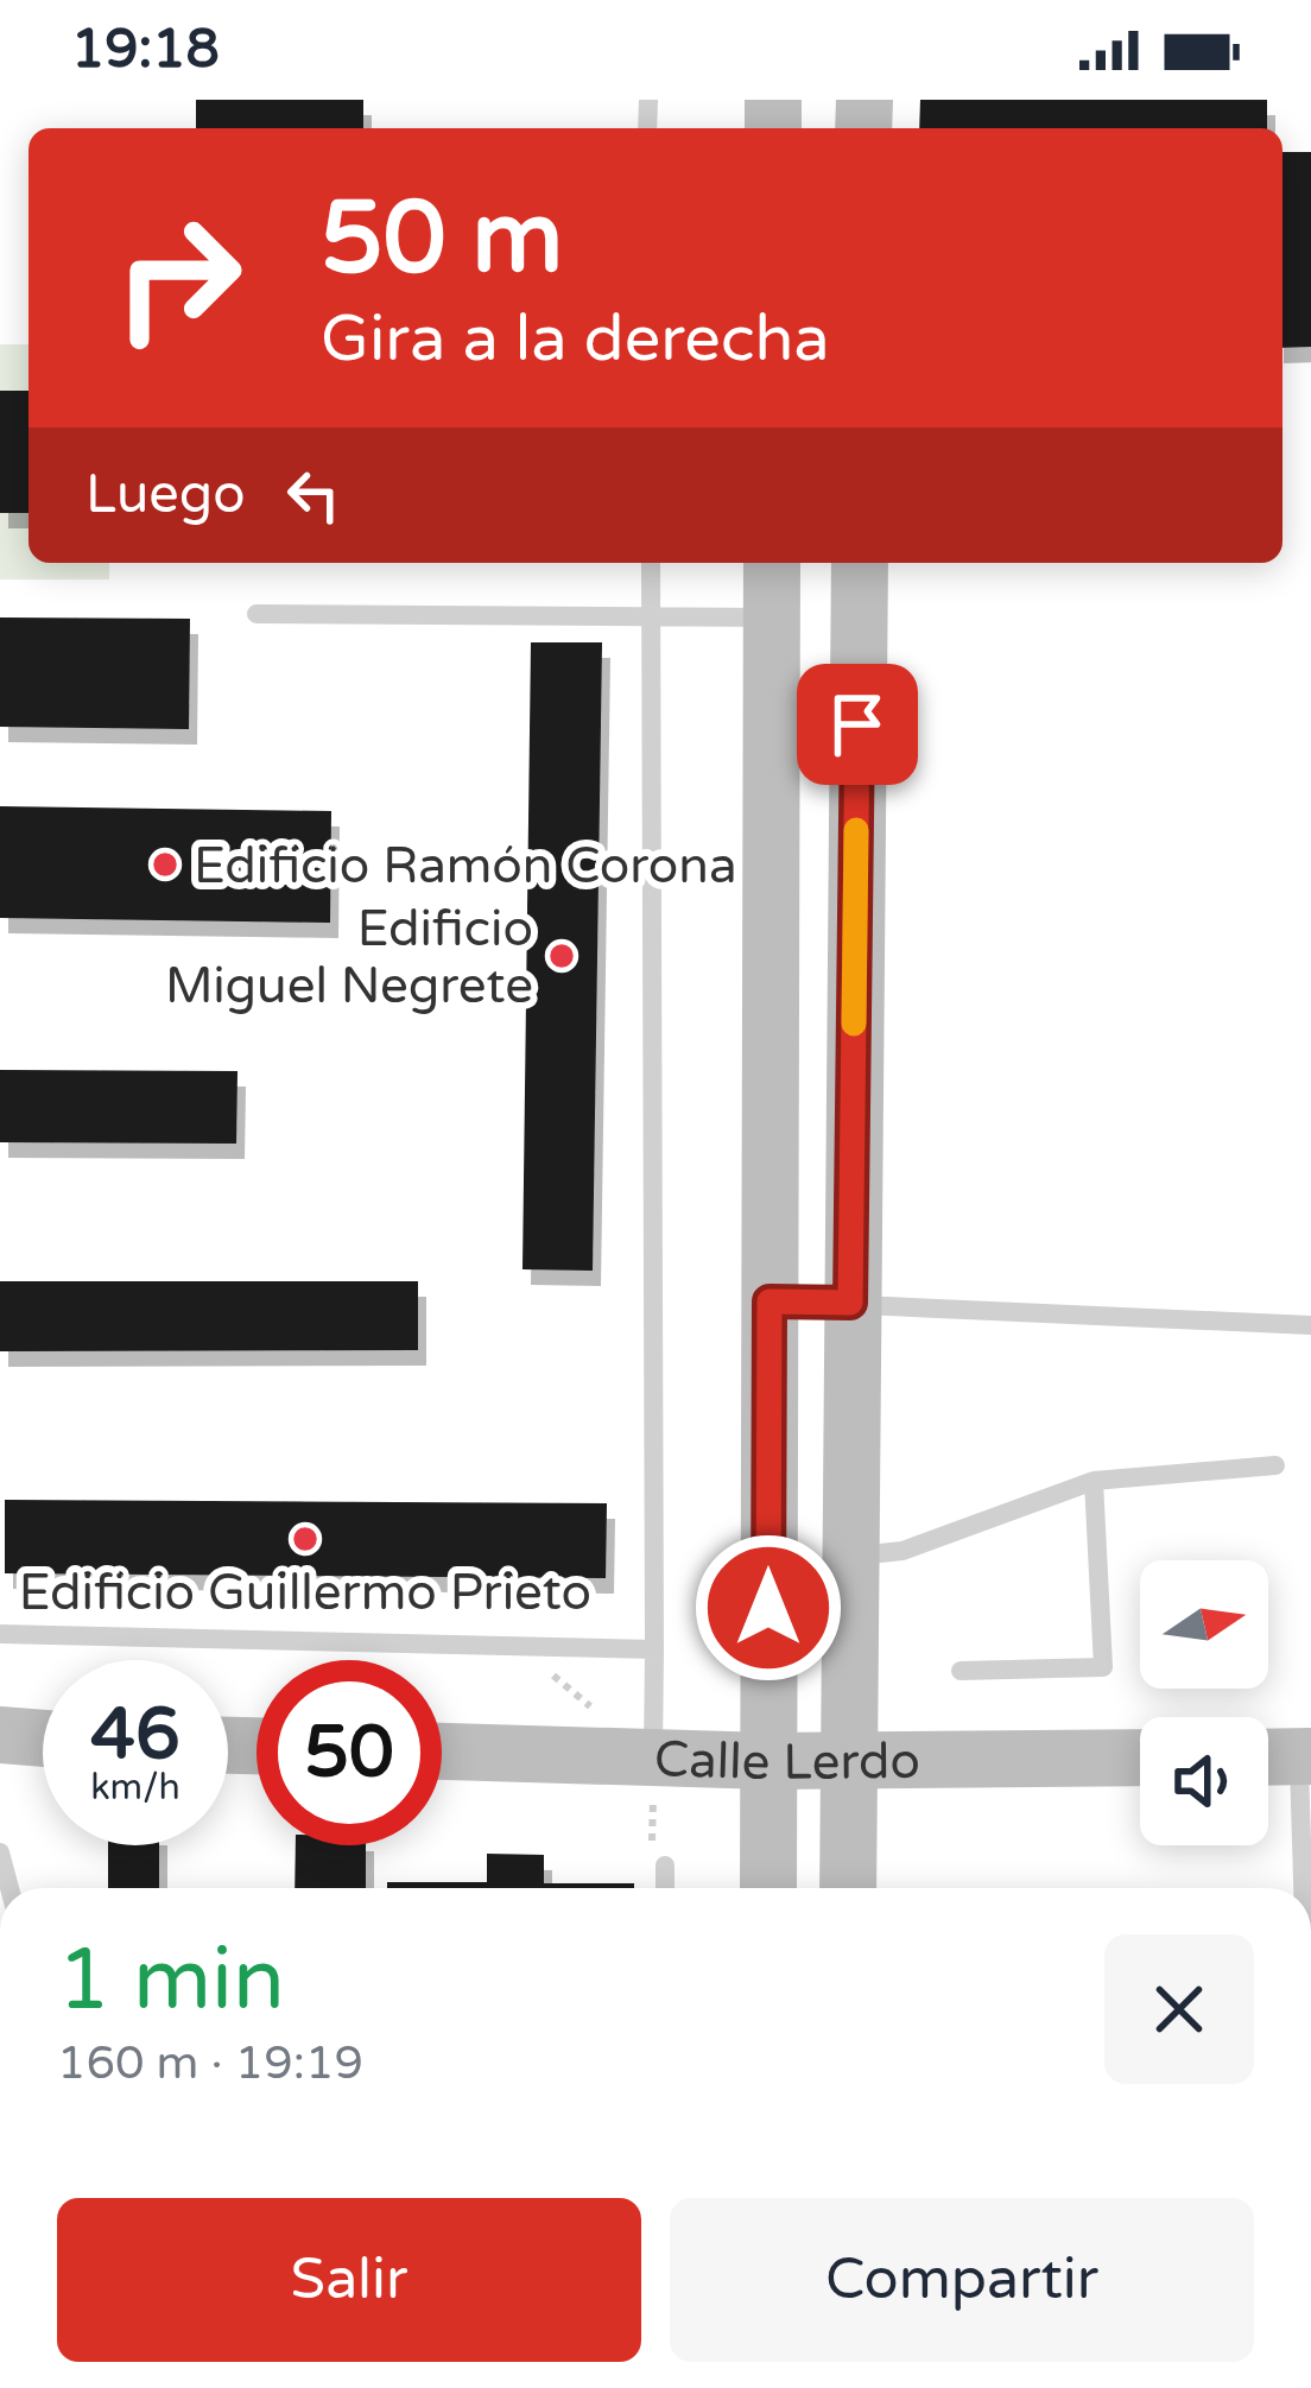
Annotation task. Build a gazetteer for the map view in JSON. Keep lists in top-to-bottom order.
{
  "streets": {
    "street": ["Calle Lerdo"]
  },
  "places": ["Edificio Ramón Corona", "Edificio Miguel Negrete", "Edificio Guillermo Prieto"],
  "north": "right",
  "page": {
    "status": "19:18",
    "turn": ["50 m", "Gira a la derecha"],
    "then": "Luego",
    "speed": "46 km/h",
    "limit": "50",
    "heading": ["1 min", "160 m · 19:19"],
    "buttons": ["Salir", "Compartir"]
  }
}
